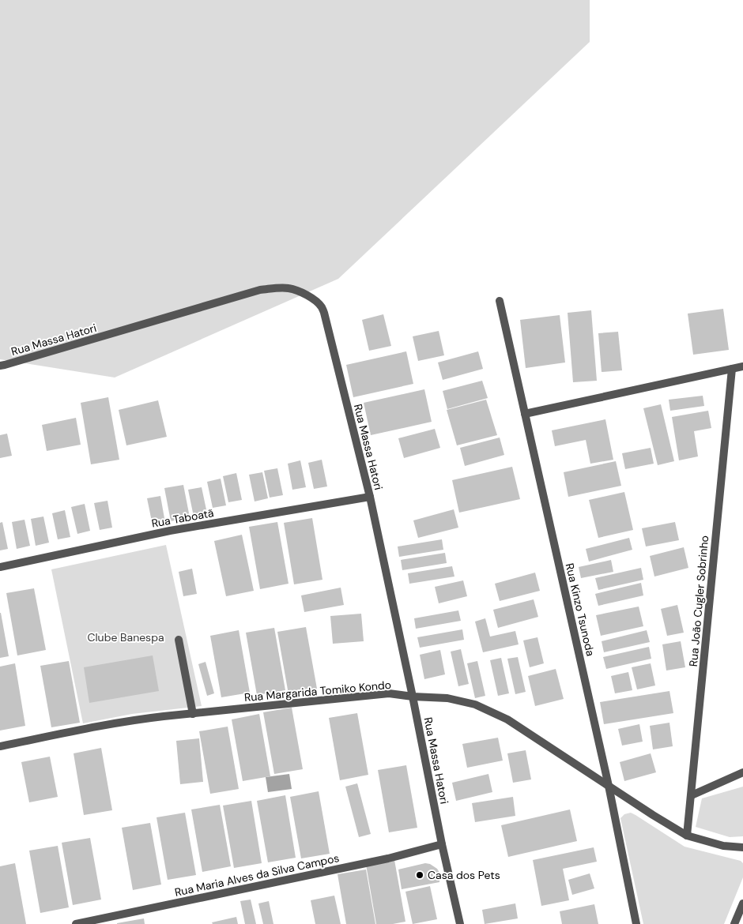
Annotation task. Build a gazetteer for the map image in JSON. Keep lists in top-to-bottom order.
{
  "streets": {
    "street": [
      "Rua Massa Hatori",
      "Rua Taboatã",
      "Rua João Cugler Sobrinho",
      "Rua Kinzo Tsunoda",
      "Rua Margarida Tomiko Kondo",
      "Rua Maria Alves da Silva Campos"
    ]
  },
  "crossings": [
    ["Rua Massa Hatori", "Rua Taboatã"],
    ["Rua Massa Hatori", "Rua Margarida Tomiko Kondo"],
    ["Rua Massa Hatori", "Rua Maria Alves da Silva Campos"],
    ["Rua João Cugler Sobrinho", "Rua Margarida Tomiko Kondo"],
    ["Rua Kinzo Tsunoda", "Rua Margarida Tomiko Kondo"]
  ],
  "parks": ["Clube Banespa"],
  "places": ["Casa dos Pets"]
}
